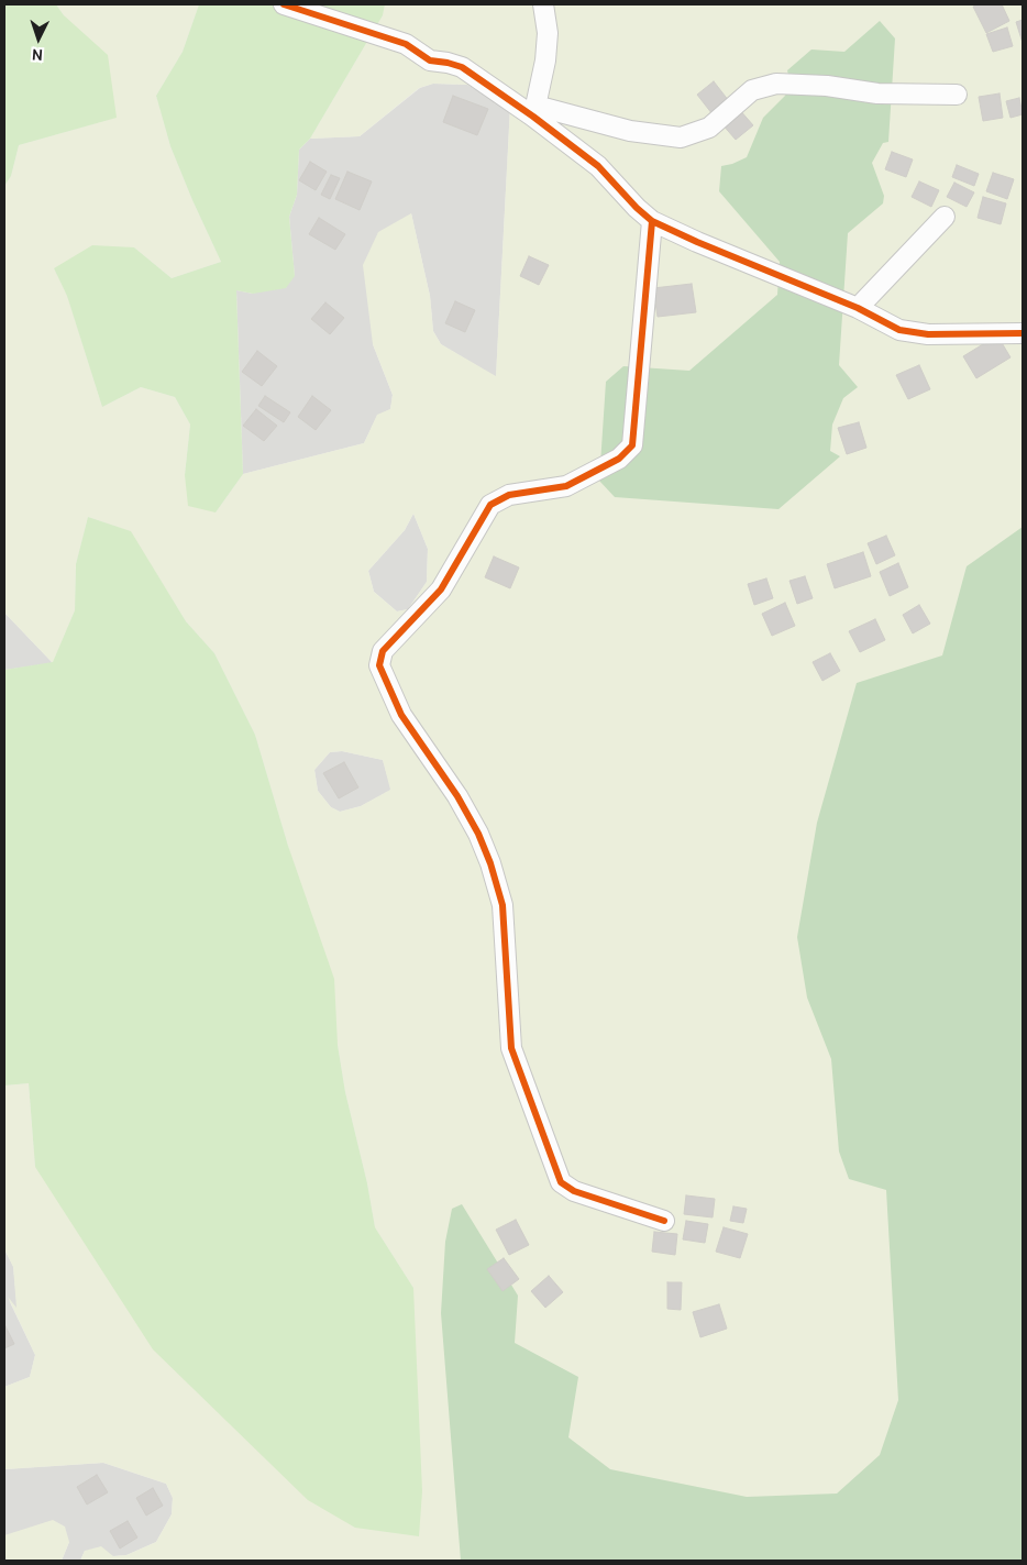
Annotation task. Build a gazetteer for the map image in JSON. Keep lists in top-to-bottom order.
{
  "north": "bottom"
}
